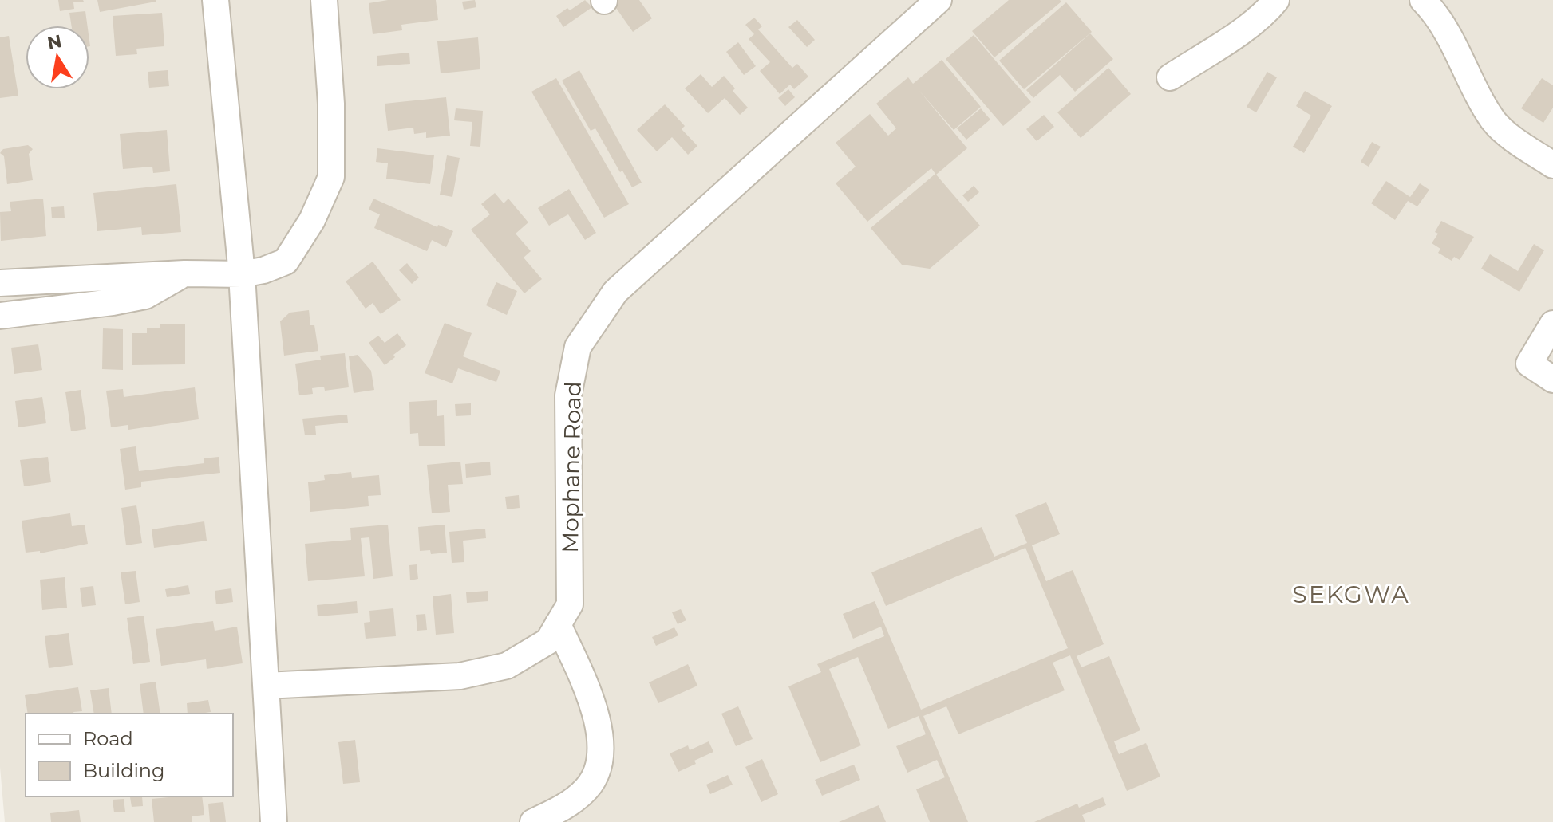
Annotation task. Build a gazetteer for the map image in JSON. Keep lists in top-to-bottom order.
{
  "streets": {
    "street": ["Mophane Road"]
  },
  "districts": ["SEKGWA"],
  "legend": ["Road", "Building"],
  "north": "top"
}
